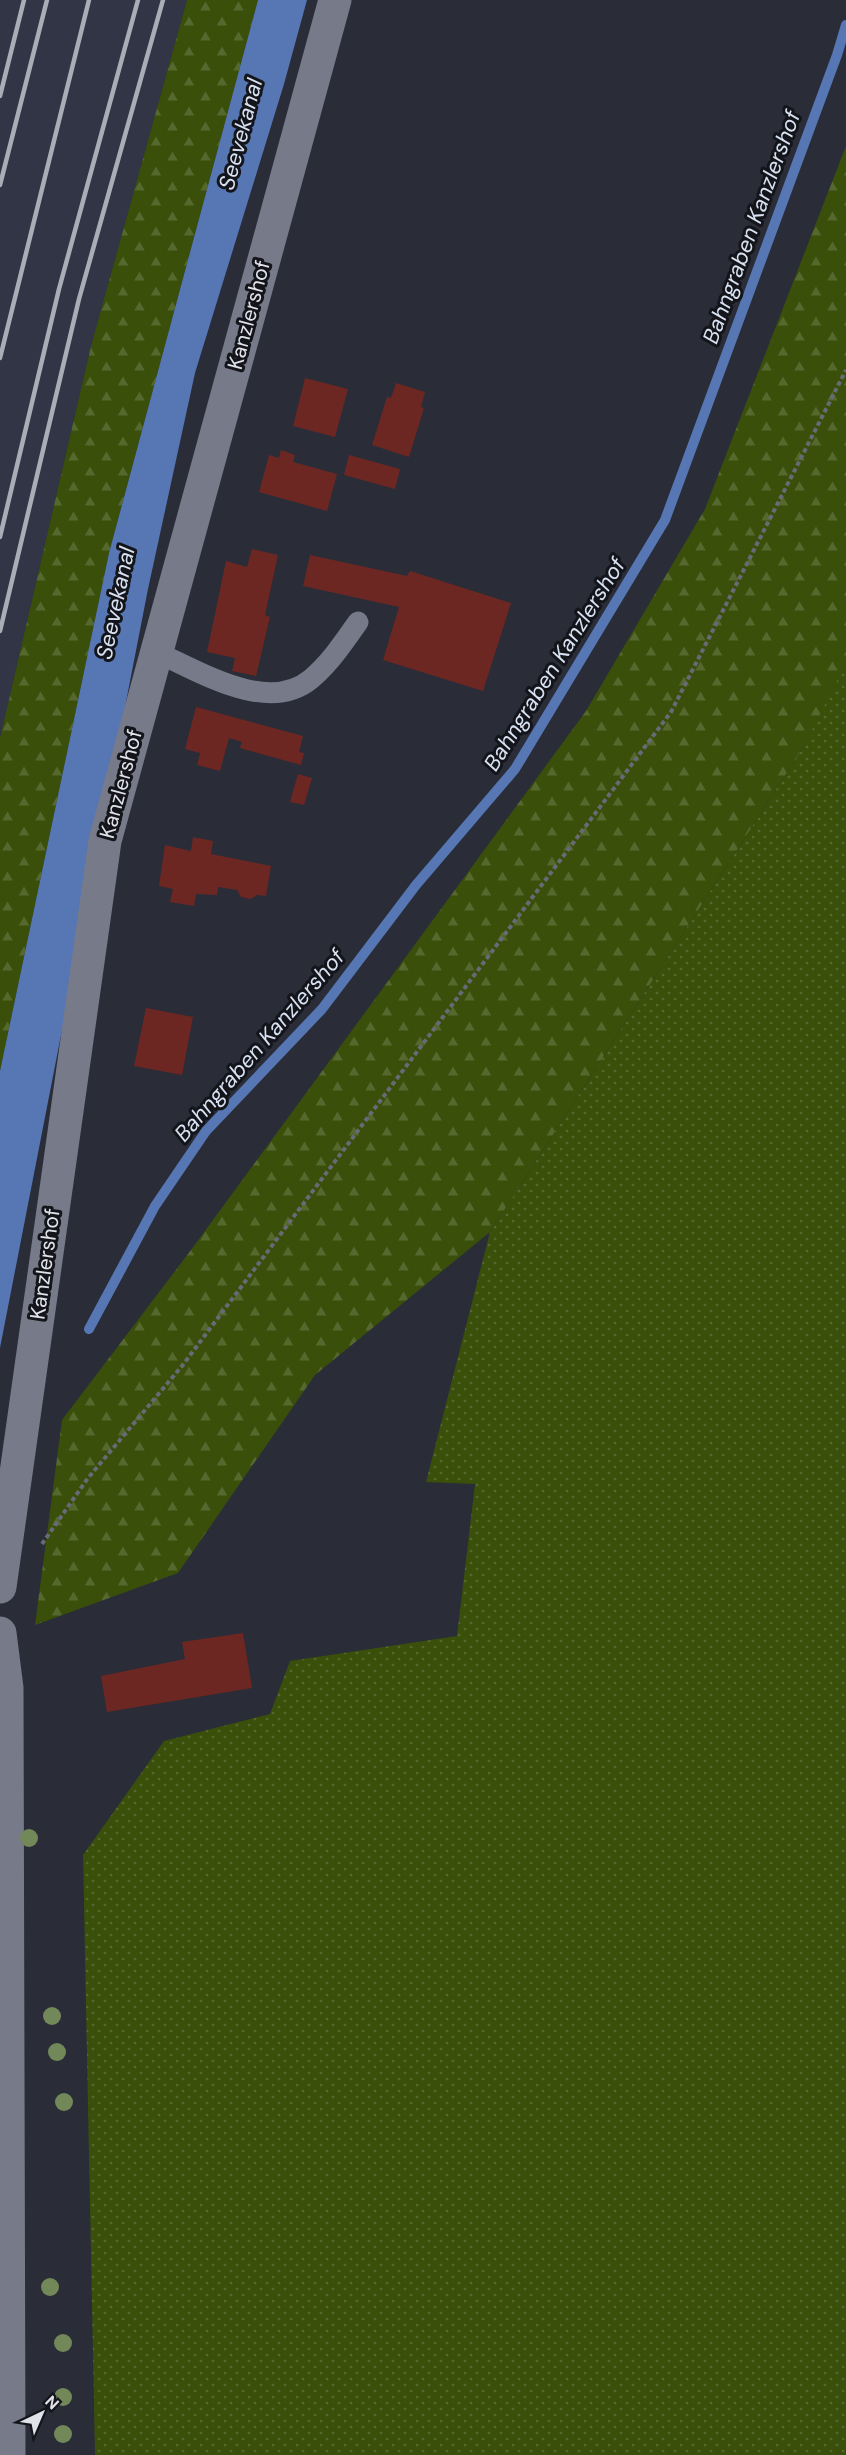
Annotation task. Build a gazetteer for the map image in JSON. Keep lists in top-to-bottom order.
{
  "streets": {
    "street": ["Kanzlershof"]
  },
  "water": ["Seevekanal", "Bahngraben Kanzlershof"],
  "north": "top right"
}
